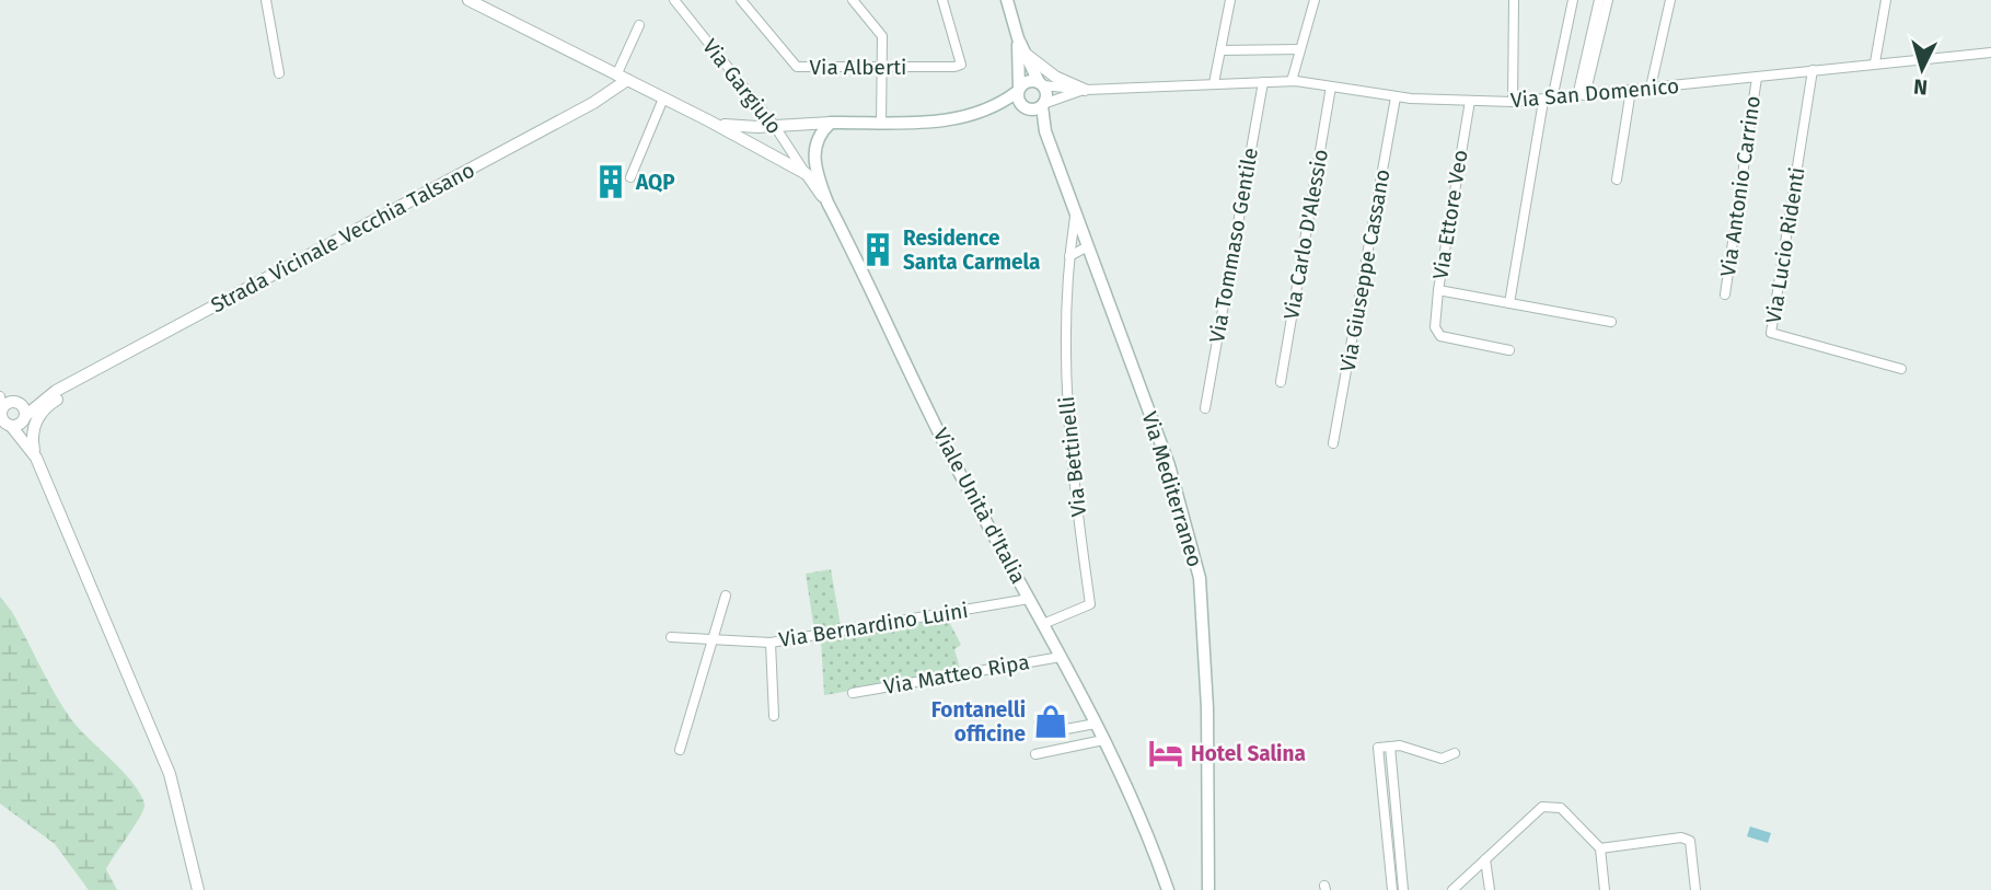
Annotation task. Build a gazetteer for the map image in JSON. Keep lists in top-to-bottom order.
{
  "streets": {
    "main road": ["Via Mediterraneo", "Viale Unità d'Italia"],
    "street": [
      "Via Alberti",
      "Via Gargiulo",
      "Via San Domenico",
      "Via Antonio Carrino",
      "Via Ettore Veo",
      "Via Carlo D'Alessio",
      "Strada Vicinale Vecchia Talsano",
      "Via Tommaso Gentile",
      "Via Lucio Ridenti",
      "Via Giuseppe Cassano",
      "Via Bettinelli",
      "Via Bernardino Luini",
      "Via Matteo Ripa"
    ]
  },
  "crossings": [
    ["Via San Domenico", "Via Antonio Carrino"],
    ["Via San Domenico", "Via Ettore Veo"],
    ["Via San Domenico", "Via Carlo D'Alessio"],
    ["Via San Domenico", "Via Tommaso Gentile"],
    ["Via San Domenico", "Via Lucio Ridenti"],
    ["Via San Domenico", "Via Giuseppe Cassano"],
    ["Via San Domenico", "Via Mediterraneo"],
    ["Via Bettinelli", "Via Mediterraneo"],
    ["Via Bettinelli", "Viale Unità d'Italia"],
    ["Viale Unità d'Italia", "Via Bernardino Luini"],
    ["Viale Unità d'Italia", "Via Matteo Ripa"]
  ],
  "places": {
    "building": ["AQP", "Residence Santa Carmela"],
    "shop": ["Fontanelli officine"],
    "hotel": ["Hotel Salina"]
  },
  "north": "bottom"
}
